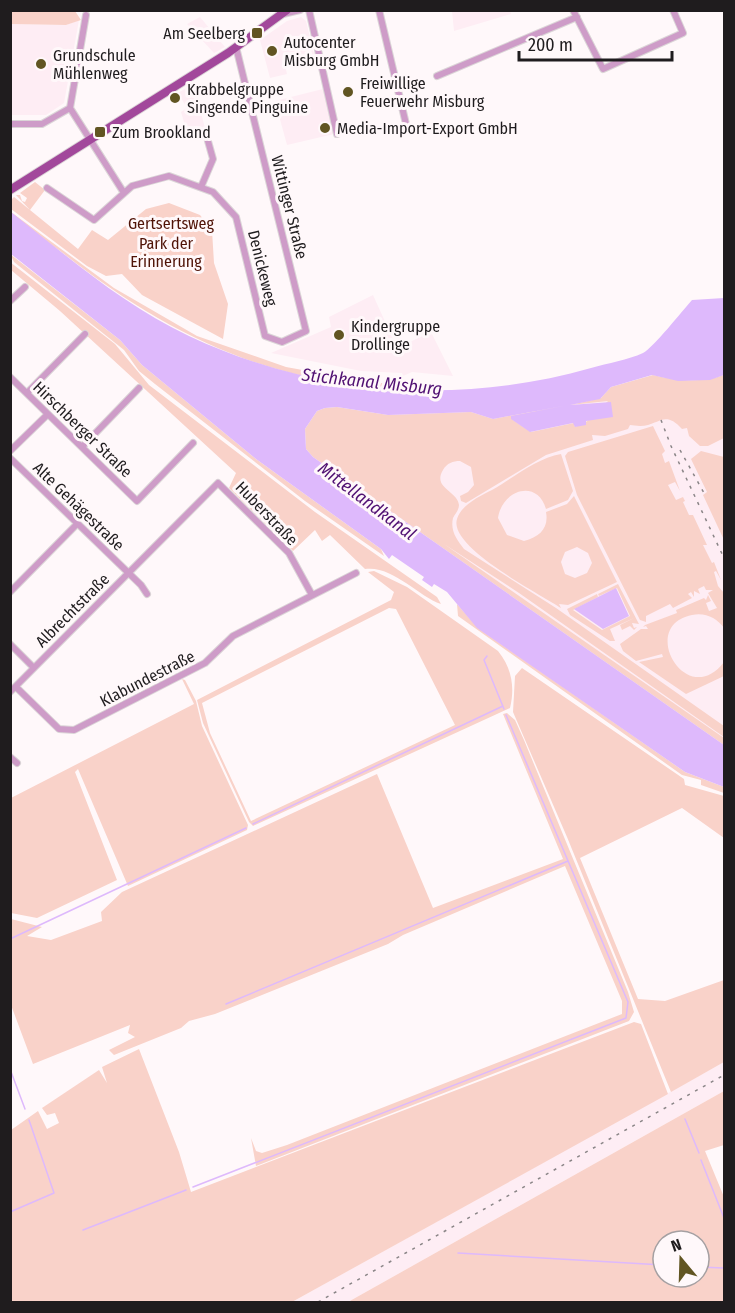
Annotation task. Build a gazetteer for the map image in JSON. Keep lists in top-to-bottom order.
{
  "streets": {
    "street": [
      "Wittinger Straße",
      "Denickeweg",
      "Hirschberger Straße",
      "Alte Gehägestraße",
      "Huberstraße",
      "Albrechtstraße",
      "Klabundestraße"
    ]
  },
  "crossings": [
    ["Wittinger Straße", "Denickeweg"],
    ["Alte Gehägestraße", "Albrechtstraße"],
    ["Huberstraße", "Albrechtstraße"],
    ["Huberstraße", "Klabundestraße"],
    ["Albrechtstraße", "Klabundestraße"]
  ],
  "water": ["Stichkanal Misburg", "Mittellandkanal"],
  "parks": ["Gertsertsweg", "Park der Erinnerung"],
  "places": {
    "transit": ["Am Seelberg", "Zum Brookland"],
    "other": [
      "Autocenter Misburg GmbH",
      "Grundschule Mühlenweg",
      "Freiwillige Feuerwehr Misburg",
      "Krabbelgruppe Singende Pinguine",
      "Media-Import-Export GmbH",
      "Kindergruppe Drollinge"
    ]
  },
  "scale_bar": "200 m",
  "north": "top"
}
